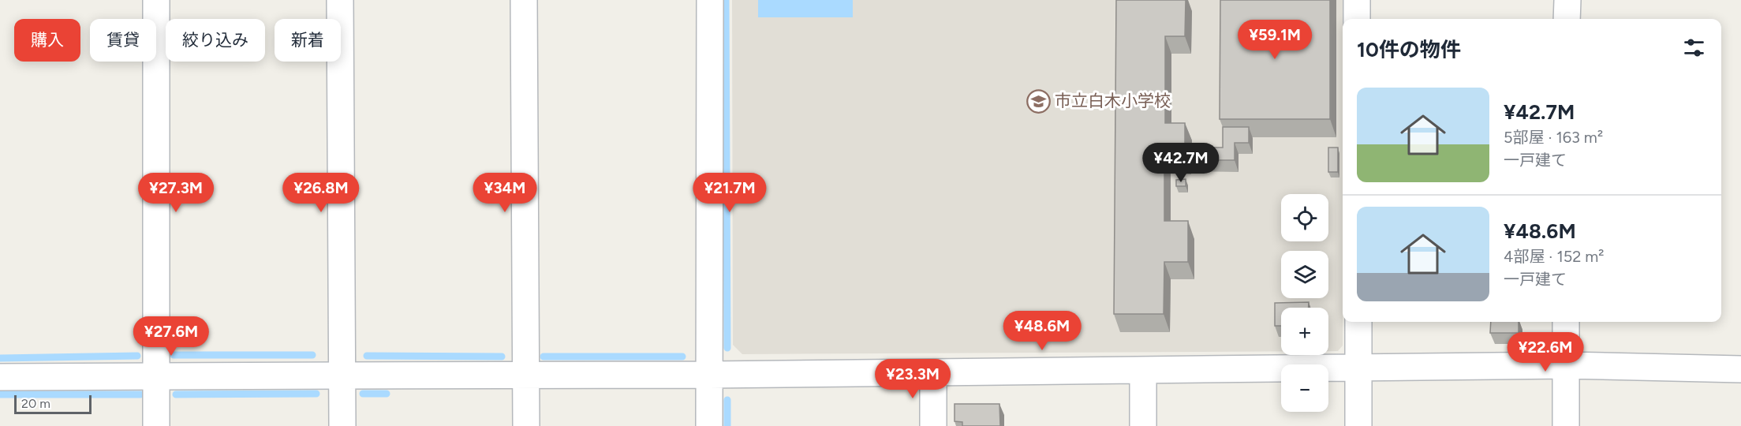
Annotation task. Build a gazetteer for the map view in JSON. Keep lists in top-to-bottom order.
{
  "places": {
    "school or university": ["市立白木小学校"]
  },
  "scale_bar": "20 m",
  "page": {
    "chip": [
      "購入",
      "賃貸",
      "絞り込み",
      "新着"
    ],
    "heading": "10件の物件",
    "price": [
      "¥59.1M",
      "¥42.7M",
      "¥27.3M",
      "¥26.8M",
      "¥34M",
      "¥21.7M",
      "¥48.6M",
      "¥27.6M",
      "¥22.6M",
      "¥23.3M"
    ],
    "list": [
      {
        "name": "¥42.7M",
        "note": "5部屋 · 163 m² · 一戸建て"
      },
      {
        "name": "¥48.6M",
        "note": "4部屋 · 152 m² · 一戸建て"
      }
    ],
    "map_buttons": ["+", "−"],
    "scale": "20 m"
  }
}
